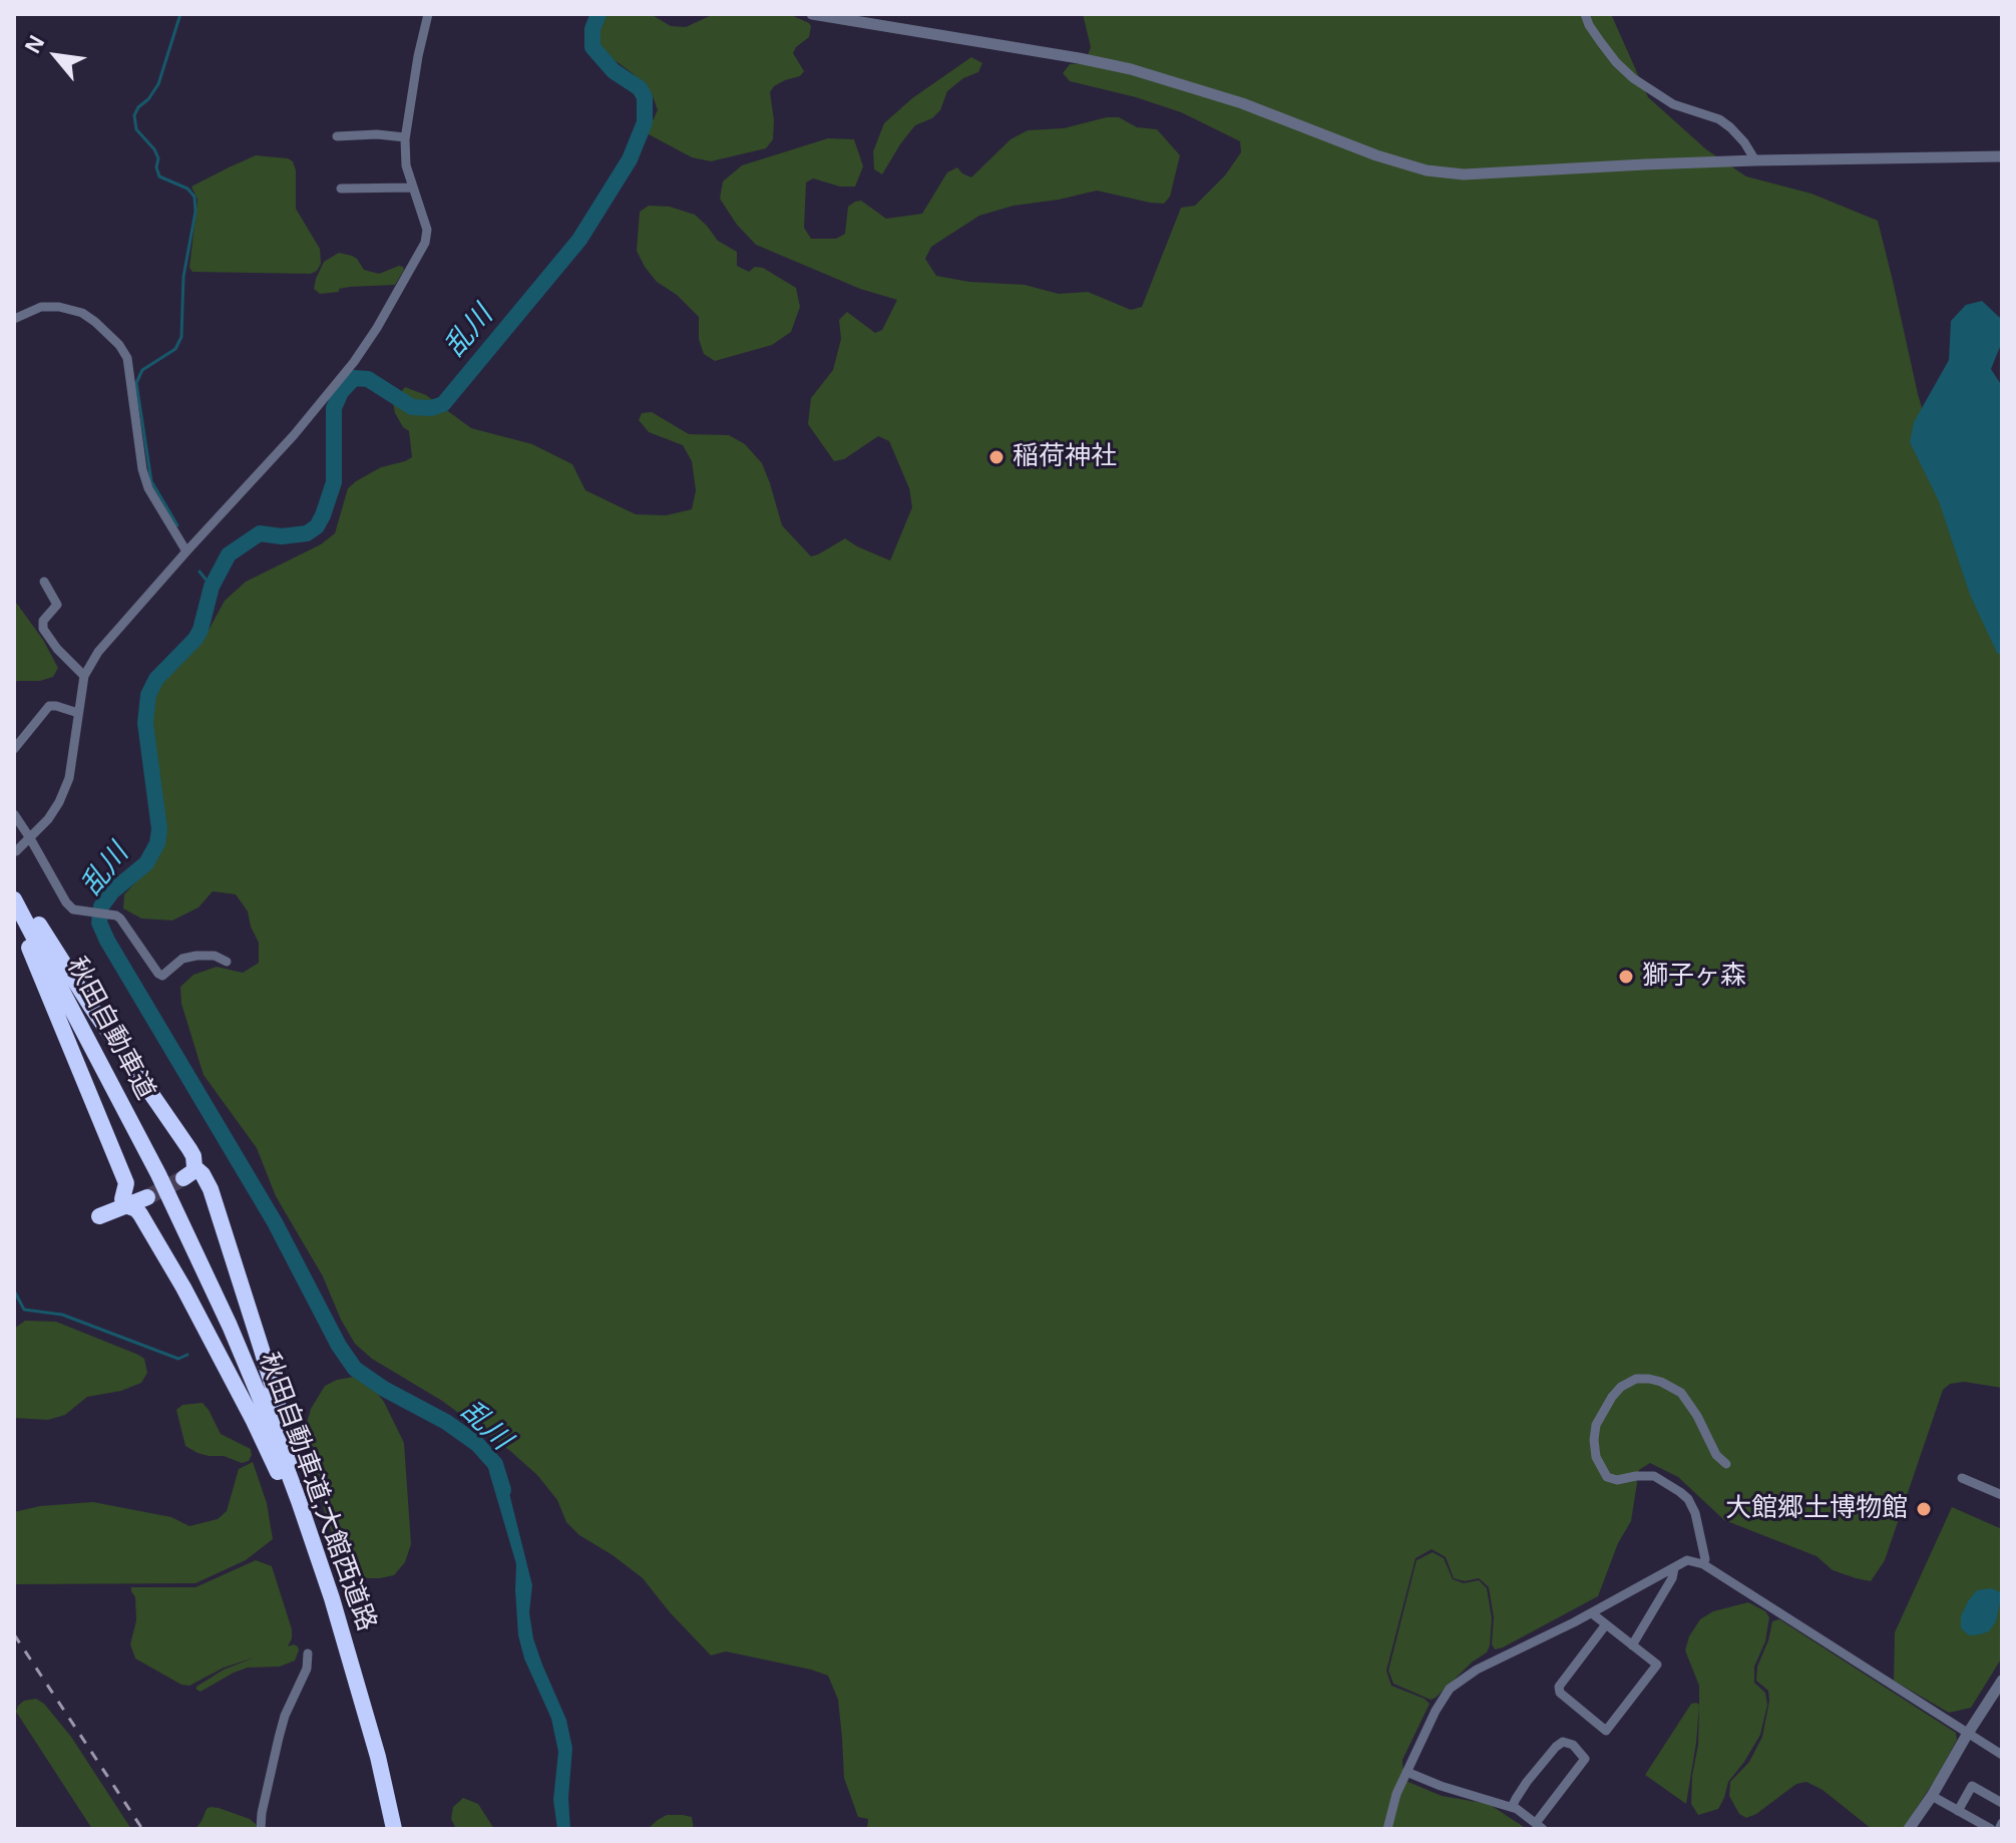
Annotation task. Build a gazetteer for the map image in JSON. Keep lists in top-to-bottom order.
{
  "streets": {
    "highway": ["秋田自動車道", "秋田自動車道;大館西道路"]
  },
  "crossings": [
    ["秋田自動車道", "秋田自動車道;大館西道路"]
  ],
  "water": ["乱川"],
  "places": ["稲荷神社", "獅子ヶ森", "大館郷土博物館"],
  "north": "top left"
}
